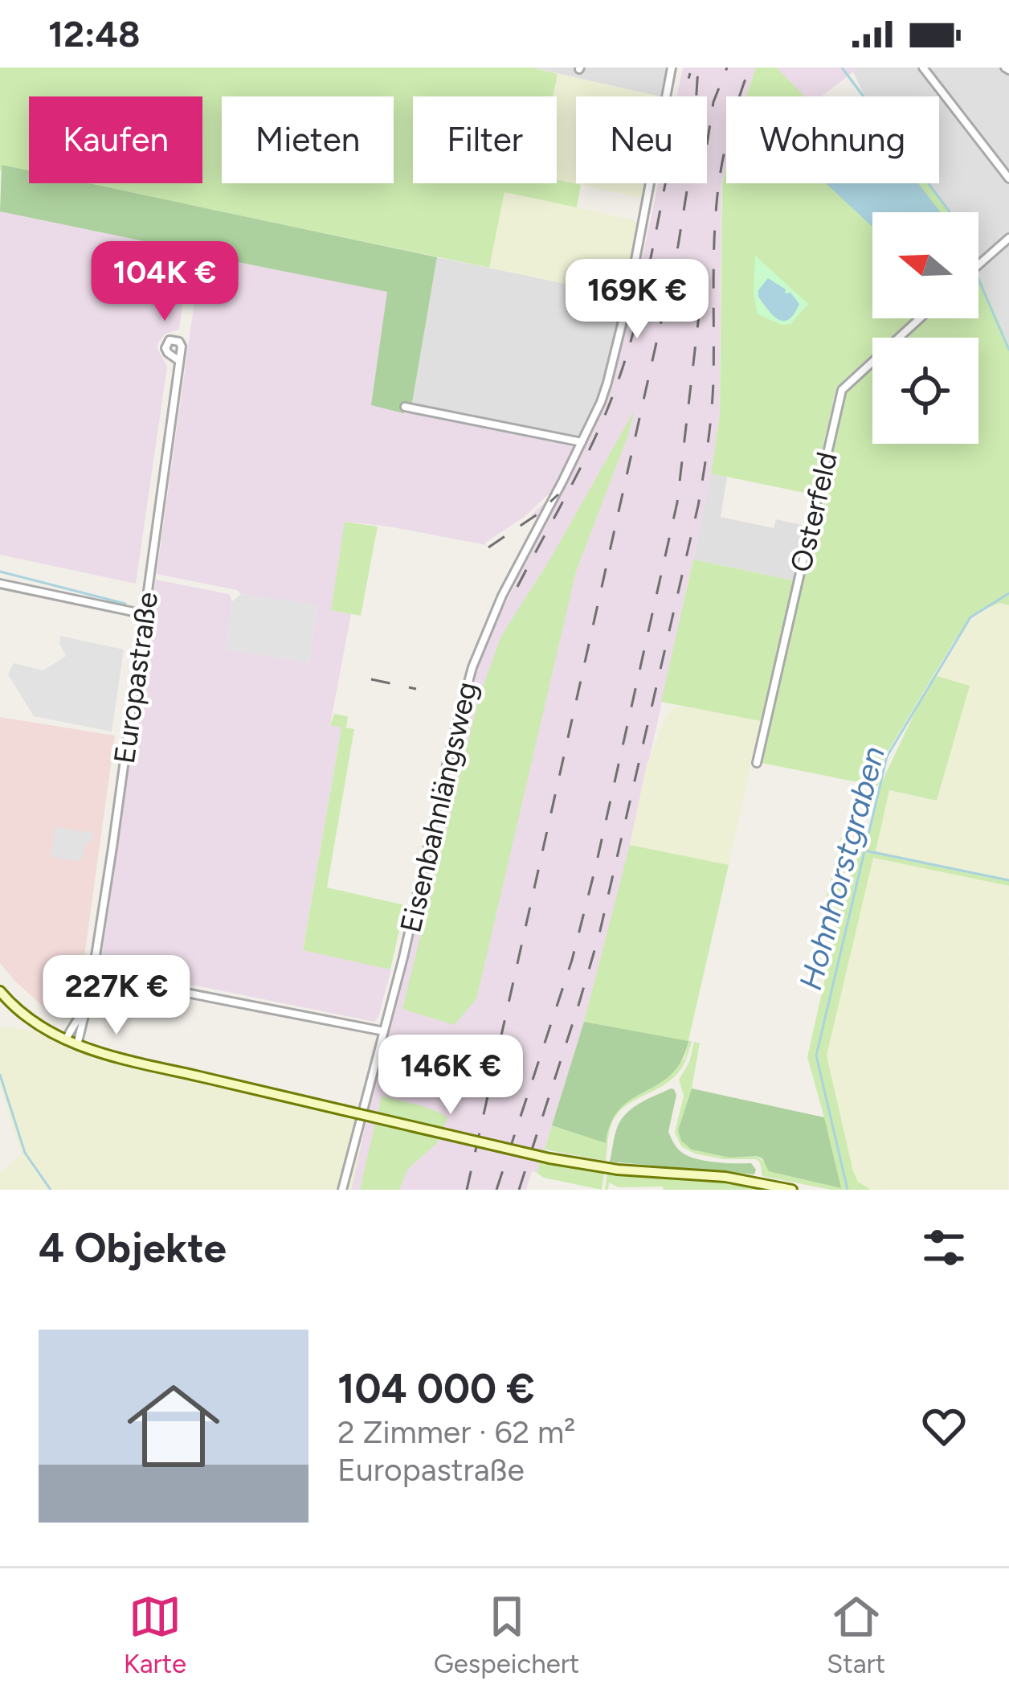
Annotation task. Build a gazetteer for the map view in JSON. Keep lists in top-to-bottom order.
{
  "streets": {
    "street": ["Osterfeld", "Europastraße", "Eisenbahnlängsweg"]
  },
  "water": ["Hohnhorstgraben"],
  "north": "left",
  "page": {
    "status": "12:48",
    "chip": [
      "Kaufen",
      "Mieten",
      "Filter",
      "Neu",
      "Wohnung"
    ],
    "price": [
      "104K €",
      "169K €",
      "227K €",
      "146K €"
    ],
    "heading": "4 Objekte",
    "list": [
      {
        "name": "104 000 €",
        "note": "2 Zimmer · 62 m² · Europastraße"
      }
    ],
    "tabs": ["Karte", "Gespeichert", "Start"]
  }
}
